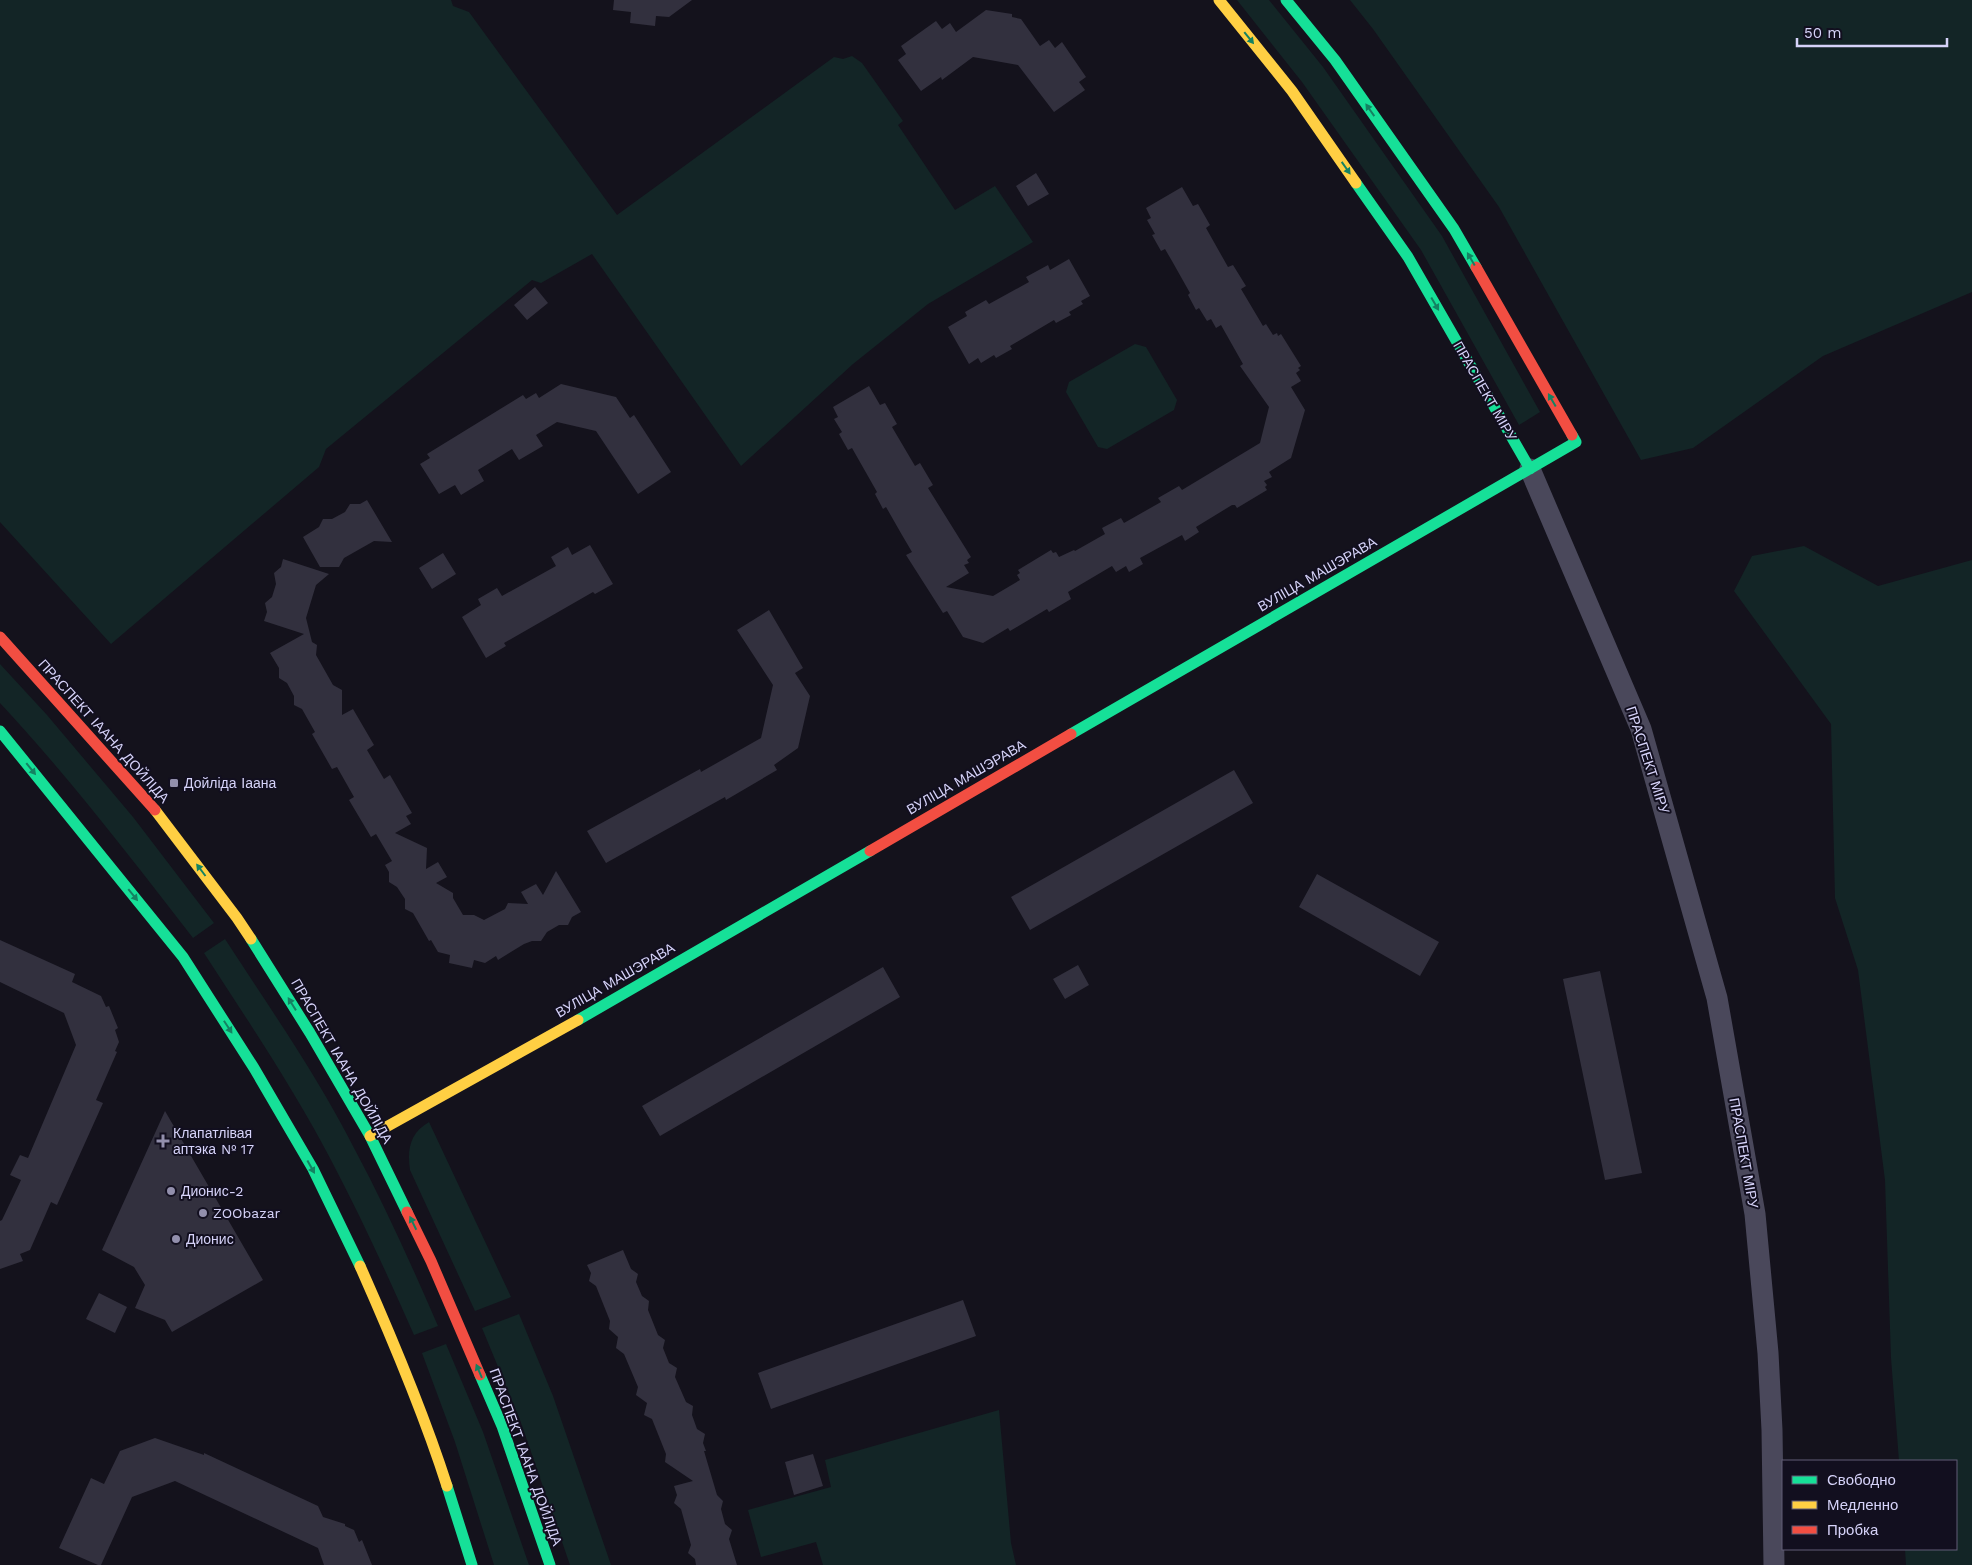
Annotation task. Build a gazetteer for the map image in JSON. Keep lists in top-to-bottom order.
{
  "streets": {
    "street": ["ПРАСПЕКТ МІРУ", "ВУЛІЦА МАШЭРАВА", "ПРАСПЕКТ ІААНА ДОЙЛІДА"]
  },
  "crossings": [
    ["ПРАСПЕКТ МІРУ", "ВУЛІЦА МАШЭРАВА"],
    ["ВУЛІЦА МАШЭРАВА", "ПРАСПЕКТ ІААНА ДОЙЛІДА"]
  ],
  "places": {
    "transit": ["Дойліда Іаана"],
    "health": ["Клапатлівая аптэка № 17"],
    "other": ["Дионис-2", "ZOObazar", "Дионис"]
  },
  "legend": ["Свободно", "Медленно", "Пробка"],
  "scale_bar": "50 m"
}
